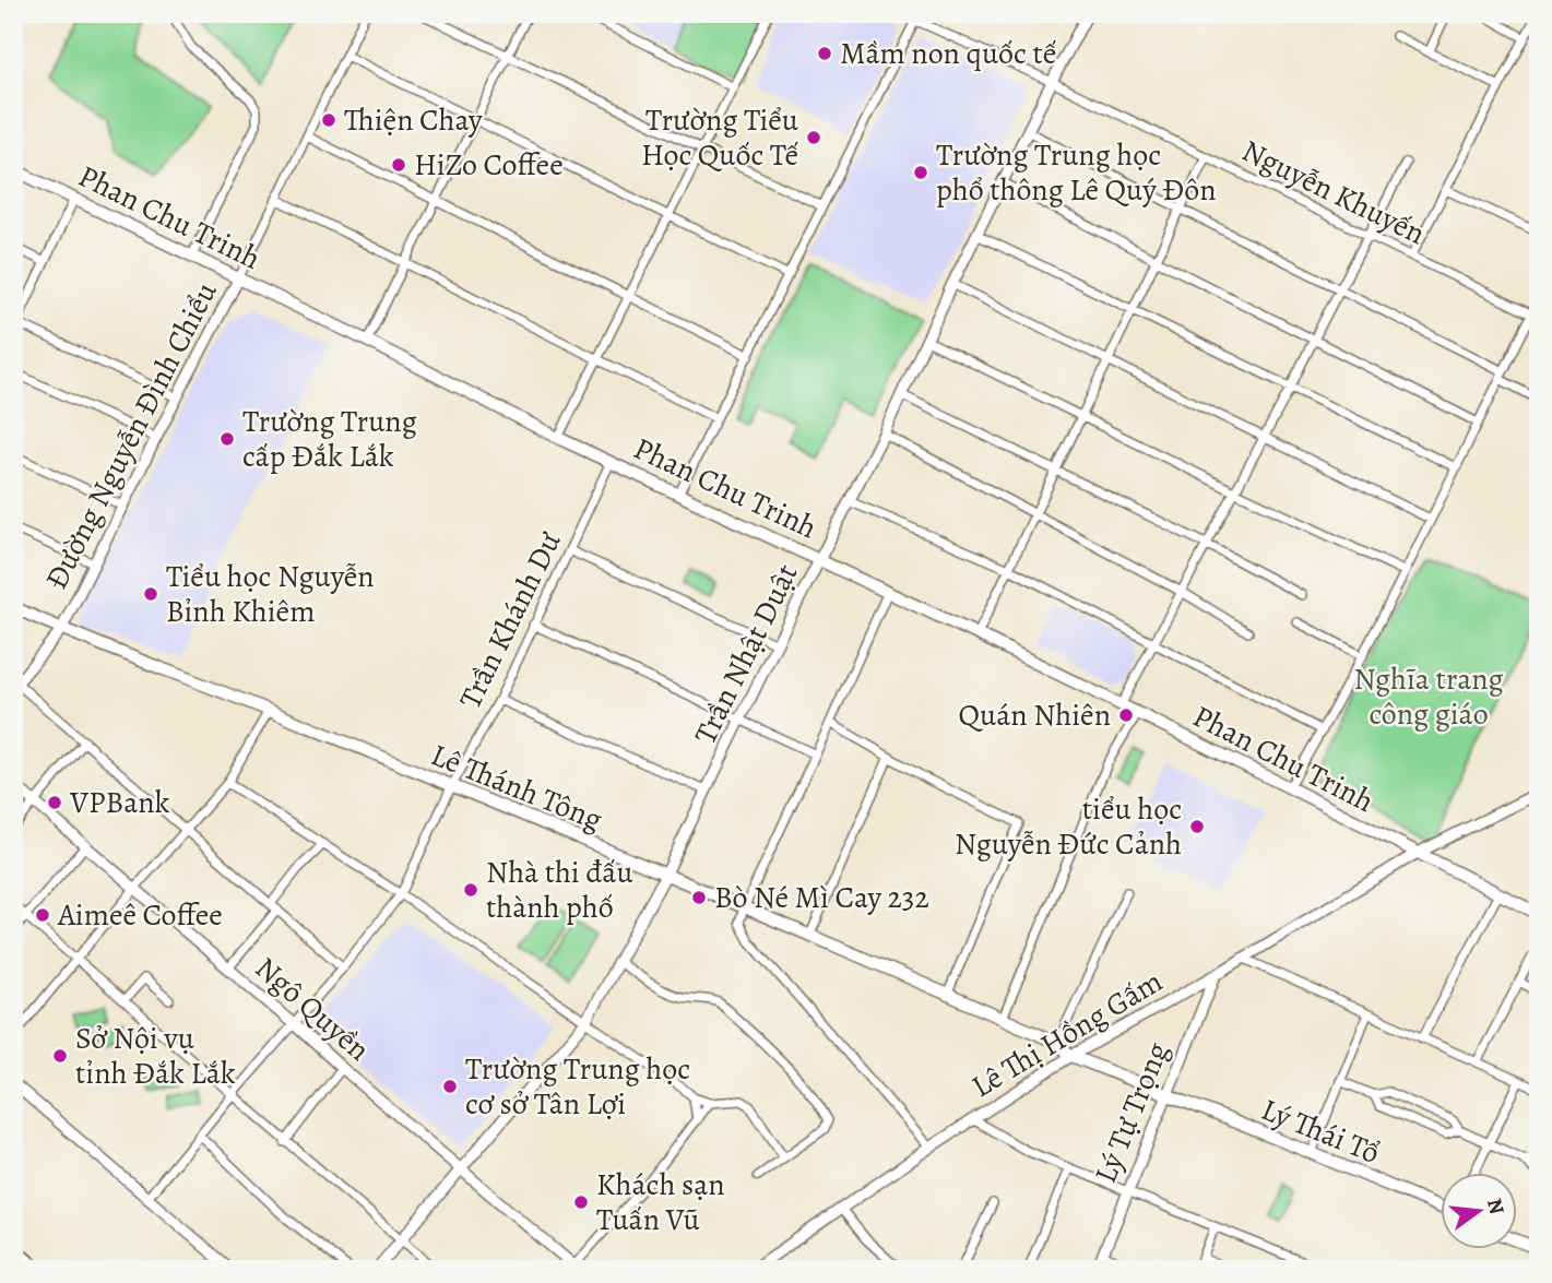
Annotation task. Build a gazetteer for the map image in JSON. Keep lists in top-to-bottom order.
{
  "streets": {
    "main road": ["Phan Chu Trinh", "Lê Thánh Tông", "Lý Thái Tổ"],
    "street": [
      "Nguyễn Khuyến",
      "Đường Nguyễn Đình Chiểu",
      "Trần Khánh Dư",
      "Trần Nhật Duật",
      "Ngô Quyền",
      "Lê Thị Hồng Gấm",
      "Lý Tự Trọng"
    ]
  },
  "crossings": [
    ["Nguyễn Khuyến", "Trần Nhật Duật"],
    ["Phan Chu Trinh", "Đường Nguyễn Đình Chiểu"],
    ["Phan Chu Trinh", "Trần Khánh Dư"],
    ["Phan Chu Trinh", "Trần Nhật Duật"],
    ["Phan Chu Trinh", "Lê Thị Hồng Gấm"],
    ["Đường Nguyễn Đình Chiểu", "Lê Thánh Tông"],
    ["Trần Khánh Dư", "Lê Thánh Tông"],
    ["Trần Khánh Dư", "Ngô Quyền"],
    ["Trần Nhật Duật", "Lê Thánh Tông"],
    ["Trần Nhật Duật", "Ngô Quyền"],
    ["Lê Thánh Tông", "Lê Thị Hồng Gấm"],
    ["Lê Thánh Tông", "Lý Tự Trọng"],
    ["Lê Thánh Tông", "Lý Thái Tổ"],
    ["Lê Thị Hồng Gấm", "Lý Tự Trọng"],
    ["Lý Tự Trọng", "Lý Thái Tổ"]
  ],
  "parks": ["Nghĩa trang công giáo"],
  "places": [
    "Mầm non quốc tế",
    "Thiện Chay",
    "Trường Tiểu Học Quốc Tế",
    "HiZo Coffee",
    "Trường Trung học phổ thông Lê Quý Đôn",
    "Trường Trung cấp Đắk Lắk",
    "Tiểu học Nguyễn Bỉnh Khiêm",
    "Quán Nhiên",
    "VPBank",
    "tiểu học Nguyễn Đức Cảnh",
    "Nhà thi đấu thành phố",
    "Bò Né Mì Cay 232",
    "Aimeê Coffee",
    "Sở Nội vụ tỉnh Đắk Lắk",
    "Trường Trung học cơ sở Tân Lợi",
    "Khách sạn Tuấn Vũ"
  ],
  "north": "right"
}
